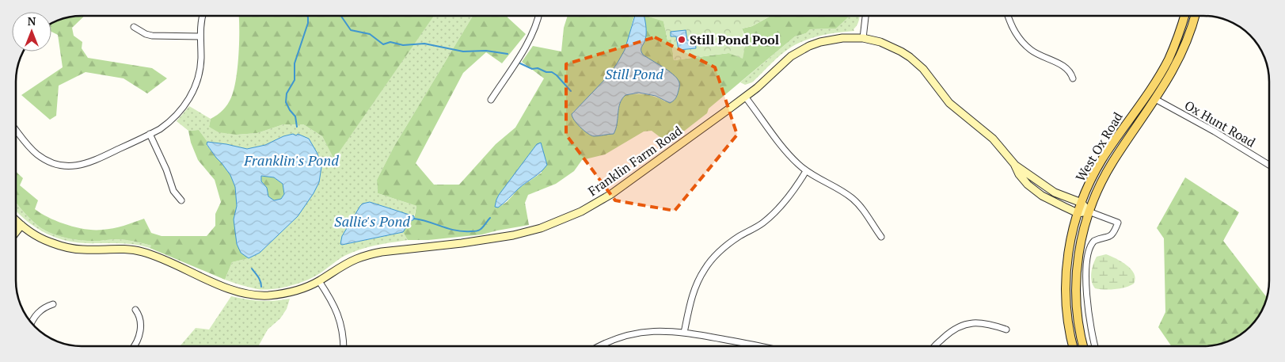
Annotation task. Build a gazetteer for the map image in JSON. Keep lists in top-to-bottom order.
{
  "streets": {
    "main road": ["West Ox Road"],
    "street": ["Ox Hunt Road", "Franklin Farm Road"]
  },
  "crossings": [
    ["Ox Hunt Road", "West Ox Road"],
    ["West Ox Road", "Franklin Farm Road"]
  ],
  "water": ["Still Pond", "Franklin's Pond", "Sallie's Pond"],
  "places": ["Still Pond Pool"],
  "north": "top"
}
